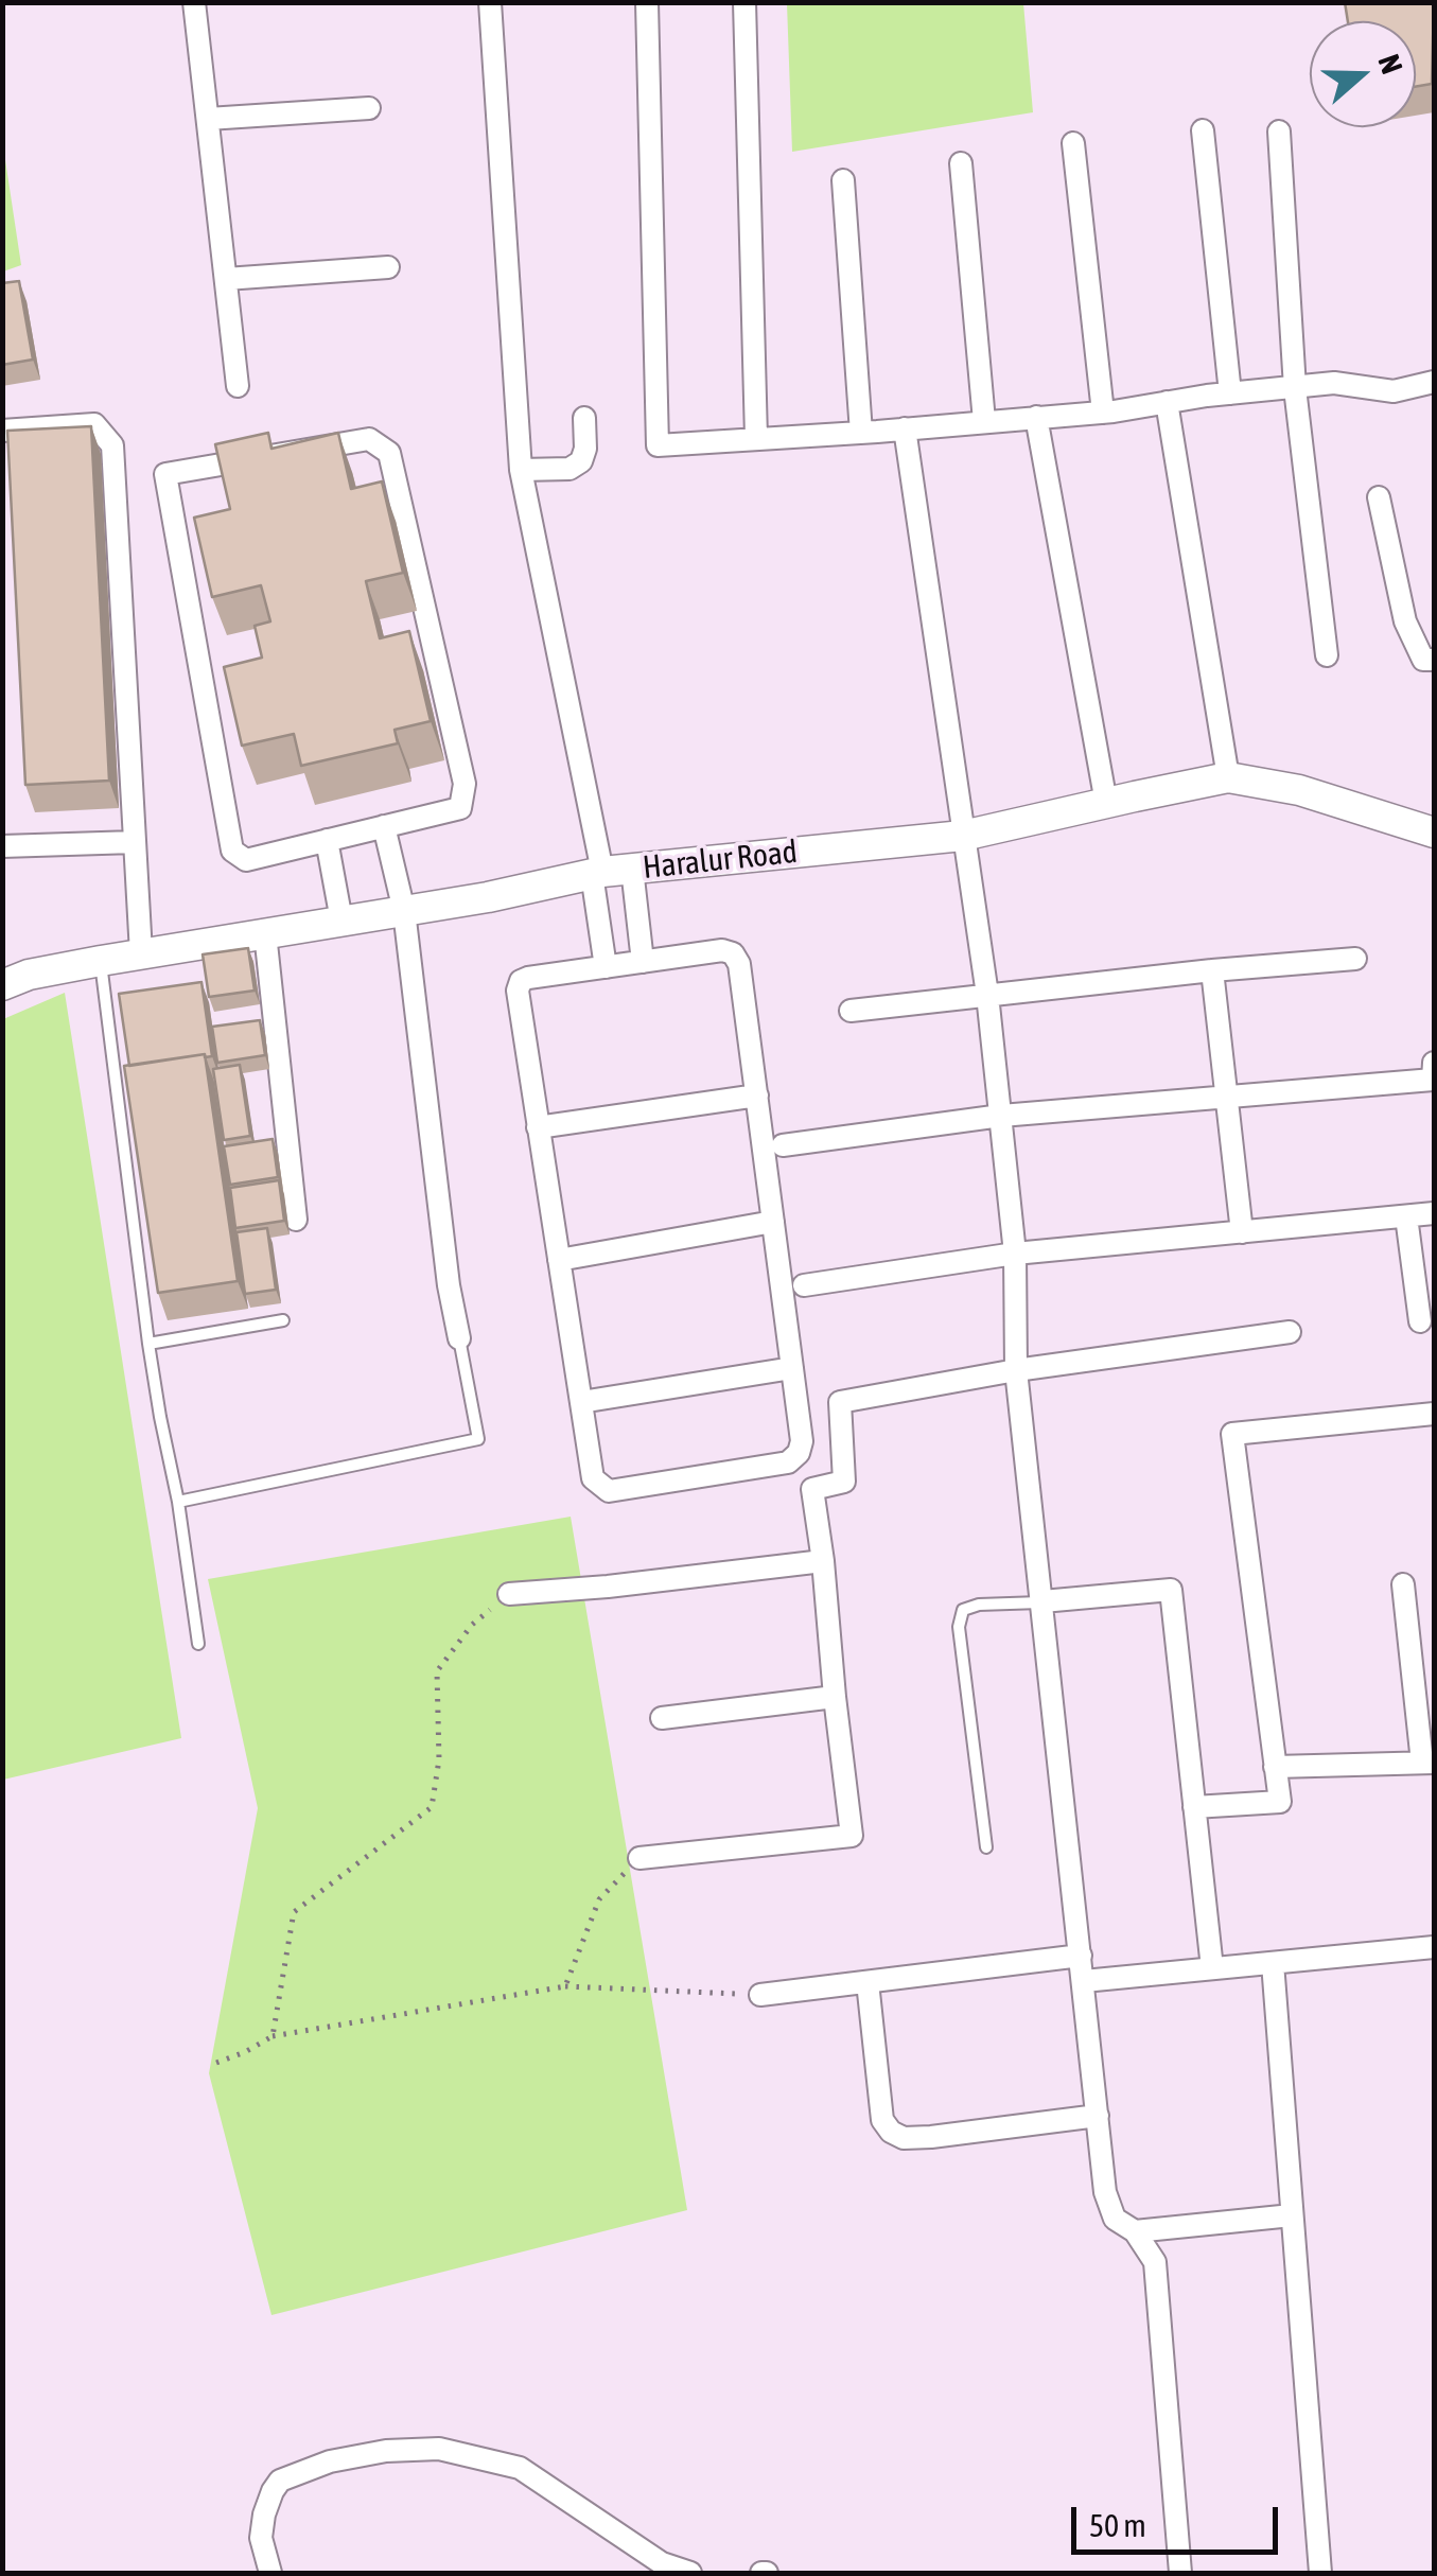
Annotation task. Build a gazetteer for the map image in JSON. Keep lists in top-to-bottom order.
{
  "streets": {
    "street": ["Haralur Road"]
  },
  "scale_bar": "50 m",
  "north": "right"
}
